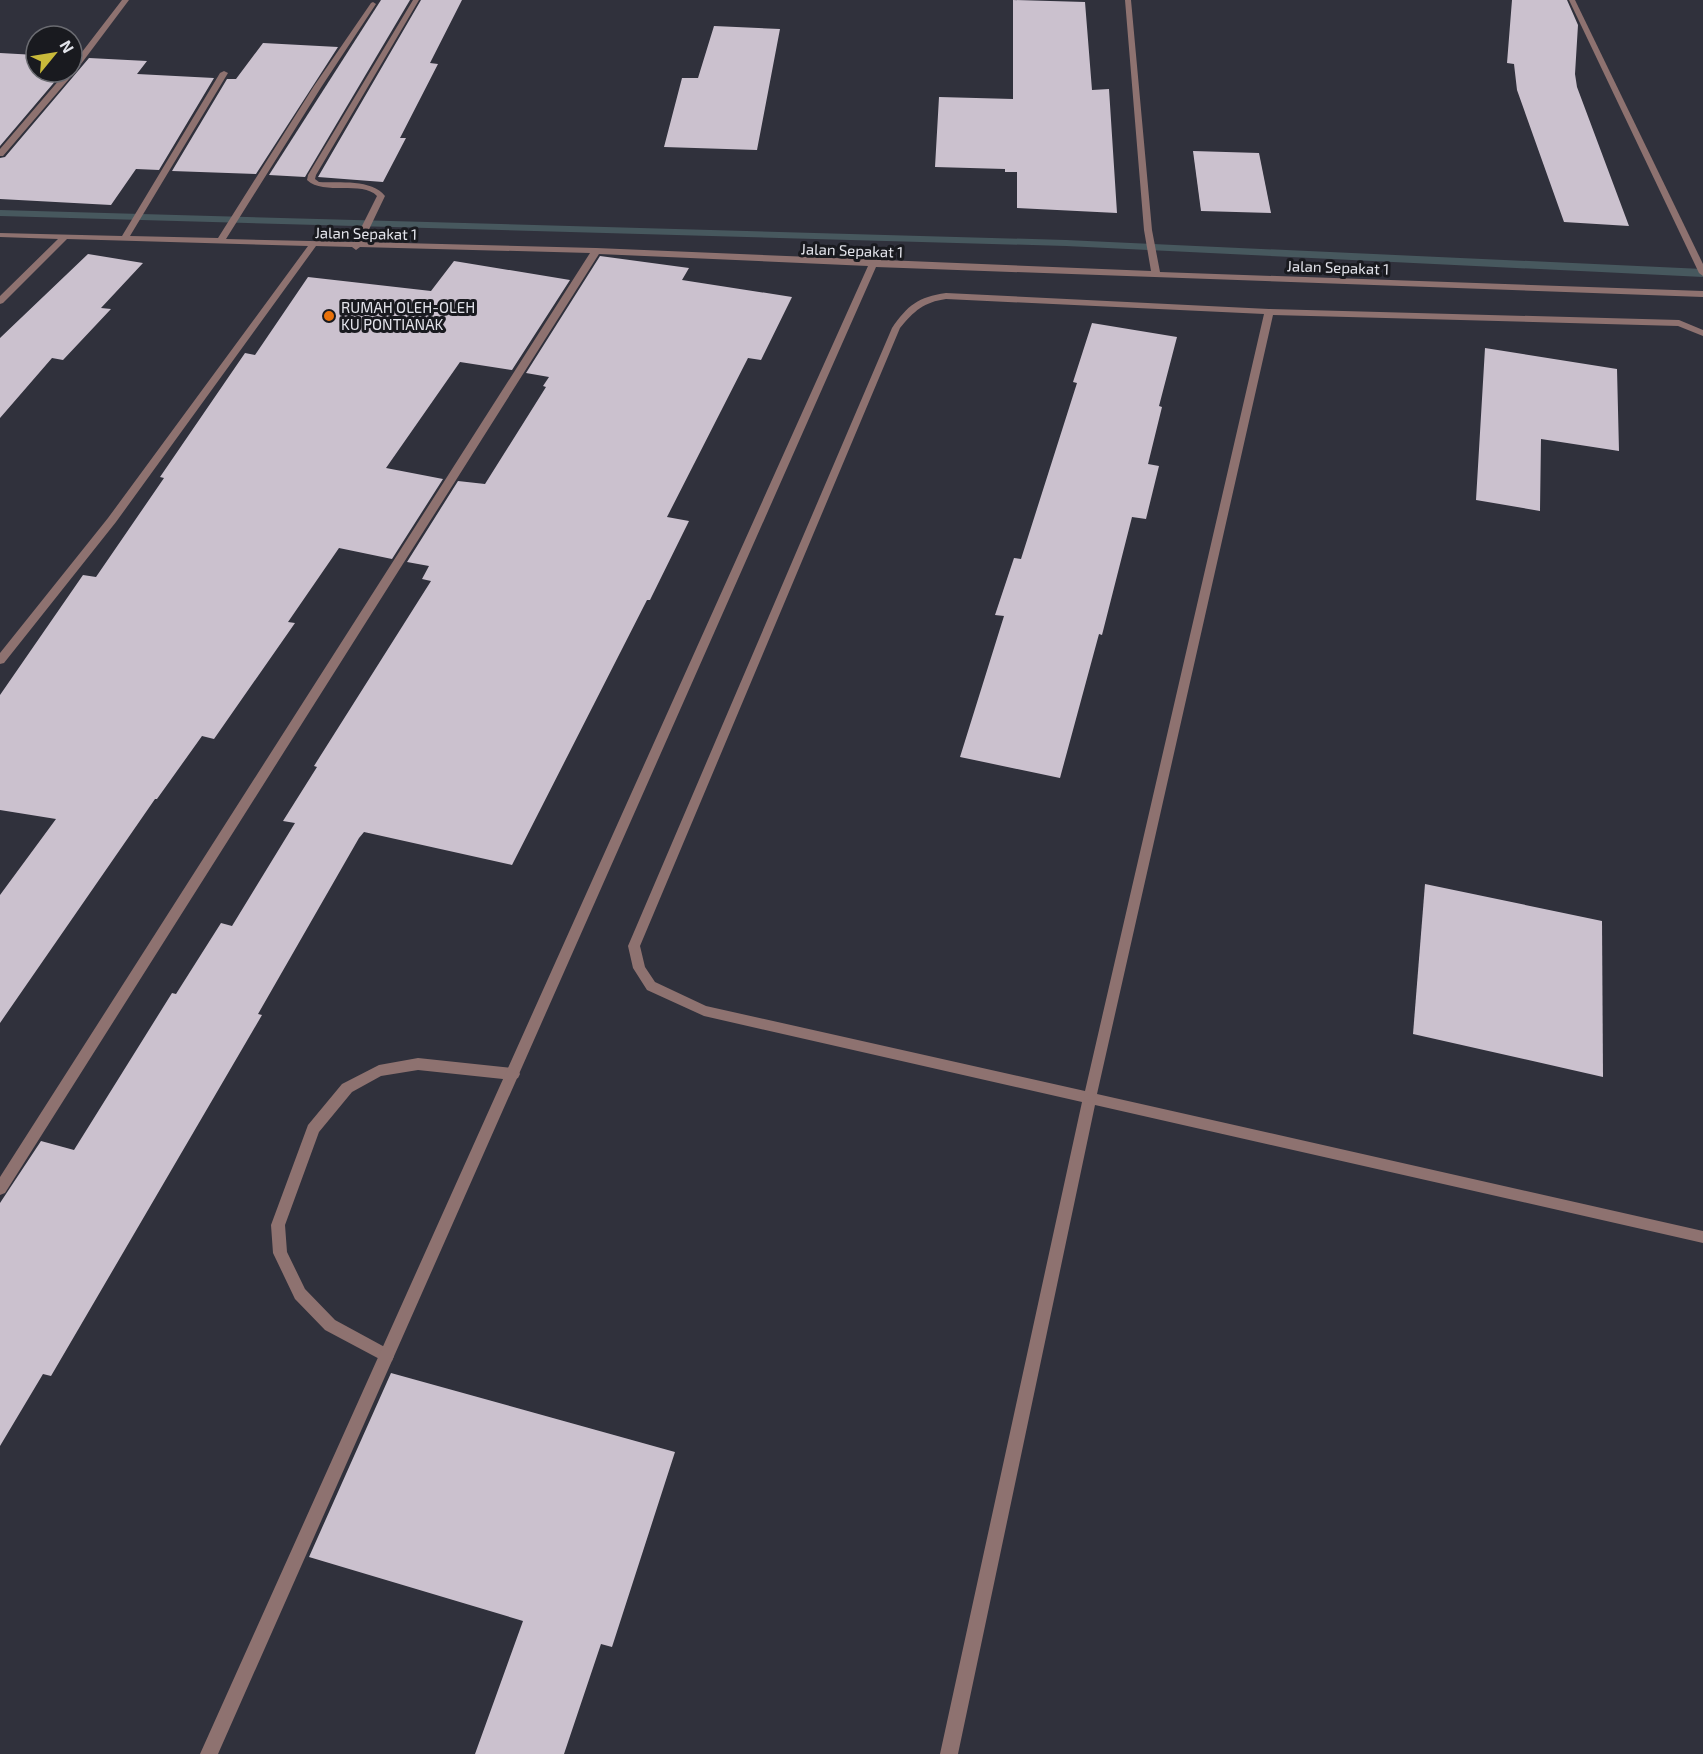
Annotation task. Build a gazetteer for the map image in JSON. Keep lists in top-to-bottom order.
{
  "streets": {
    "street": ["Jalan Sepakat 1"]
  },
  "places": ["RUMAH OLEH-OLEH KU PONTIANAK"],
  "north": "top right"
}
